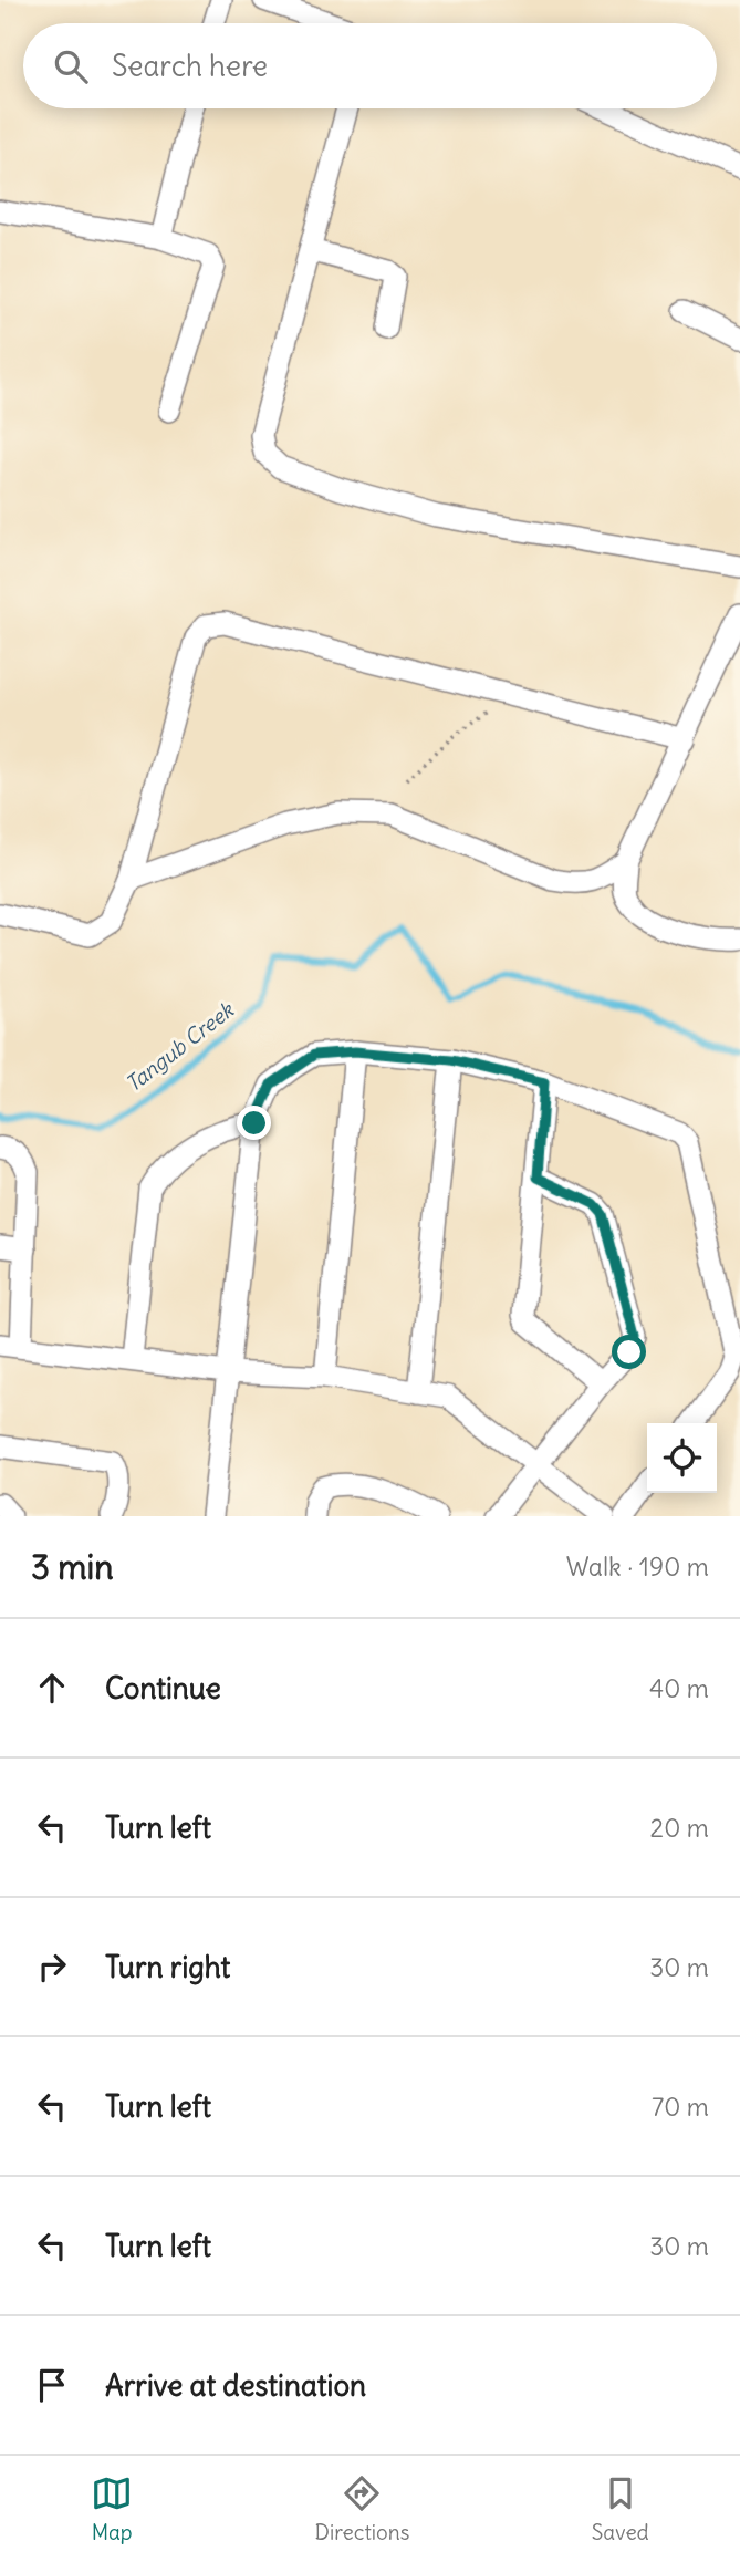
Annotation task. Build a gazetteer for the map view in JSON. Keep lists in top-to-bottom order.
{
  "water": ["Tangub Creek"],
  "page": {
    "search": "Search here",
    "heading": ["3 min", "Walk · 190 m"],
    "list": [
      ["Continue", "40 m"],
      ["Turn left", "20 m"],
      ["Turn right", "30 m"],
      ["Turn left", "70 m"],
      ["Turn left", "30 m"],
      "Arrive at destination"
    ],
    "nav": ["Map", "Directions", "Saved"]
  }
}
